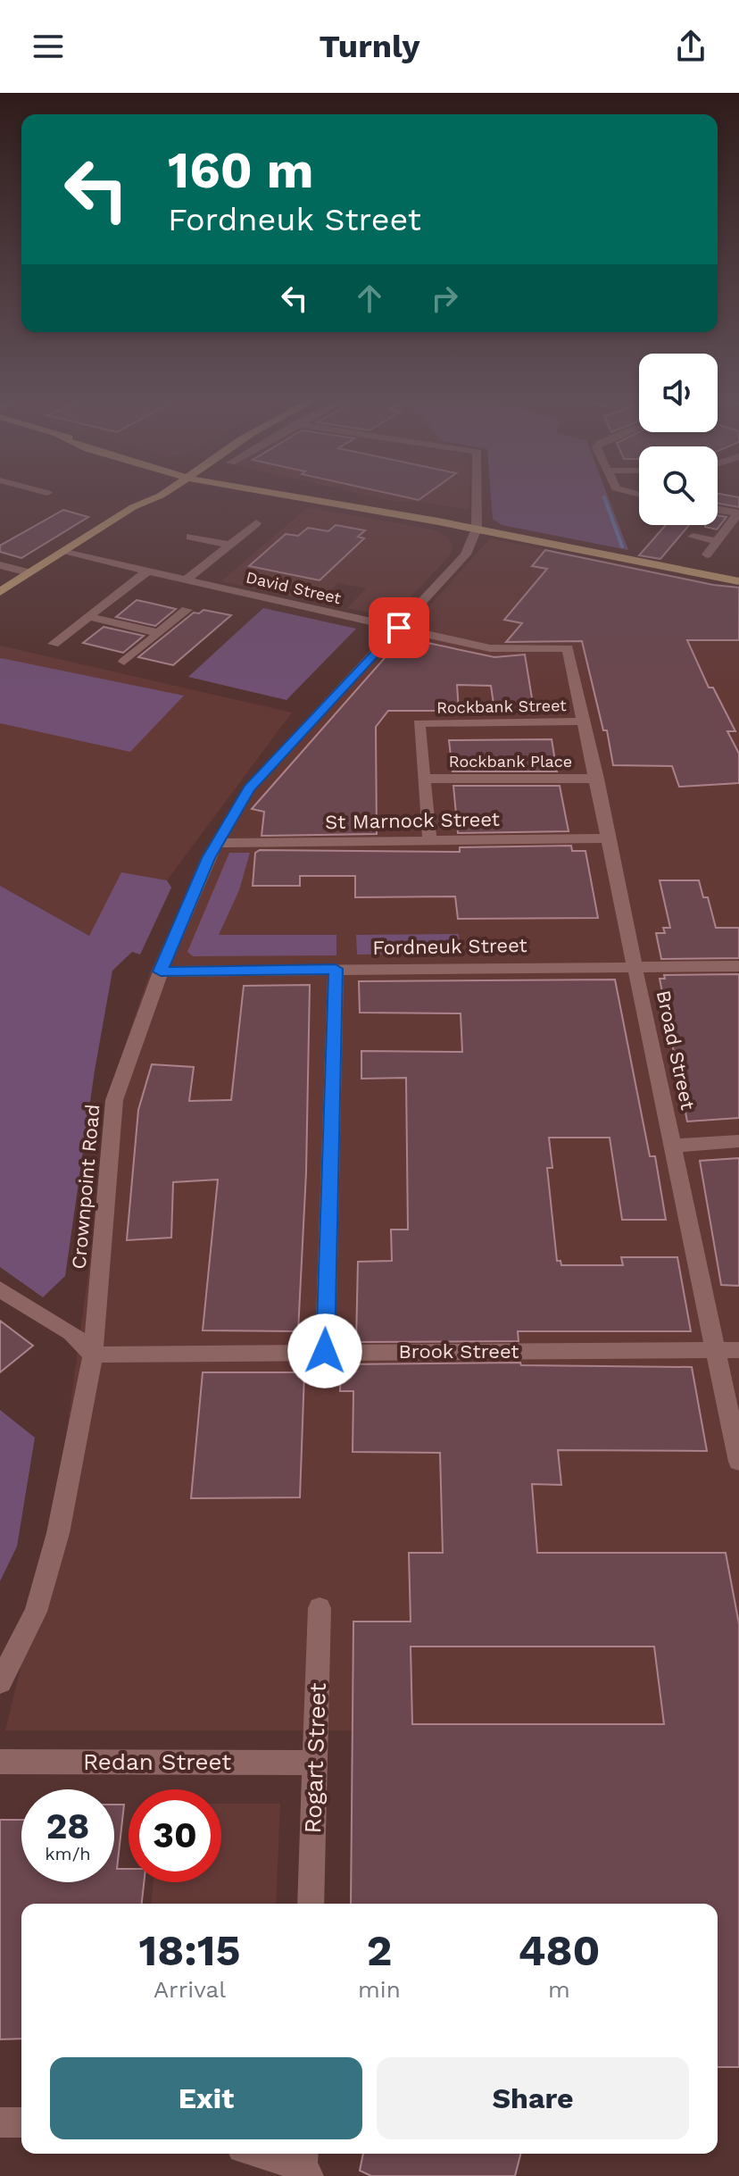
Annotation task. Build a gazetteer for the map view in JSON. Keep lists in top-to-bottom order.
{
  "streets": {
    "street": [
      "David Street",
      "Rockbank Street",
      "Rockbank Place",
      "St Marnock Street",
      "Fordneuk Street",
      "Broad Street",
      "Crownpoint Road",
      "Brook Street",
      "Rogart Street",
      "Redan Street"
    ]
  },
  "crossings": [
    ["David Street", "Broad Street"],
    ["David Street", "Crownpoint Road"],
    ["Rockbank Street", "Rockbank Place"],
    ["Rockbank Street", "Broad Street"],
    ["Rockbank Place", "Broad Street"],
    ["St Marnock Street", "Broad Street"],
    ["St Marnock Street", "Crownpoint Road"],
    ["Fordneuk Street", "Broad Street"],
    ["Fordneuk Street", "Crownpoint Road"],
    ["Broad Street", "Brook Street"],
    ["Crownpoint Road", "Brook Street"],
    ["Rogart Street", "Redan Street"]
  ],
  "page": {
    "header": "Turnly",
    "turn": ["160 m", "Fordneuk Street"],
    "speed": "28 km/h",
    "limit": "30",
    "eta": [
      "18:15",
      "Arrival",
      "2",
      "min",
      "480",
      "m"
    ],
    "buttons": ["Exit", "Share"]
  }
}
